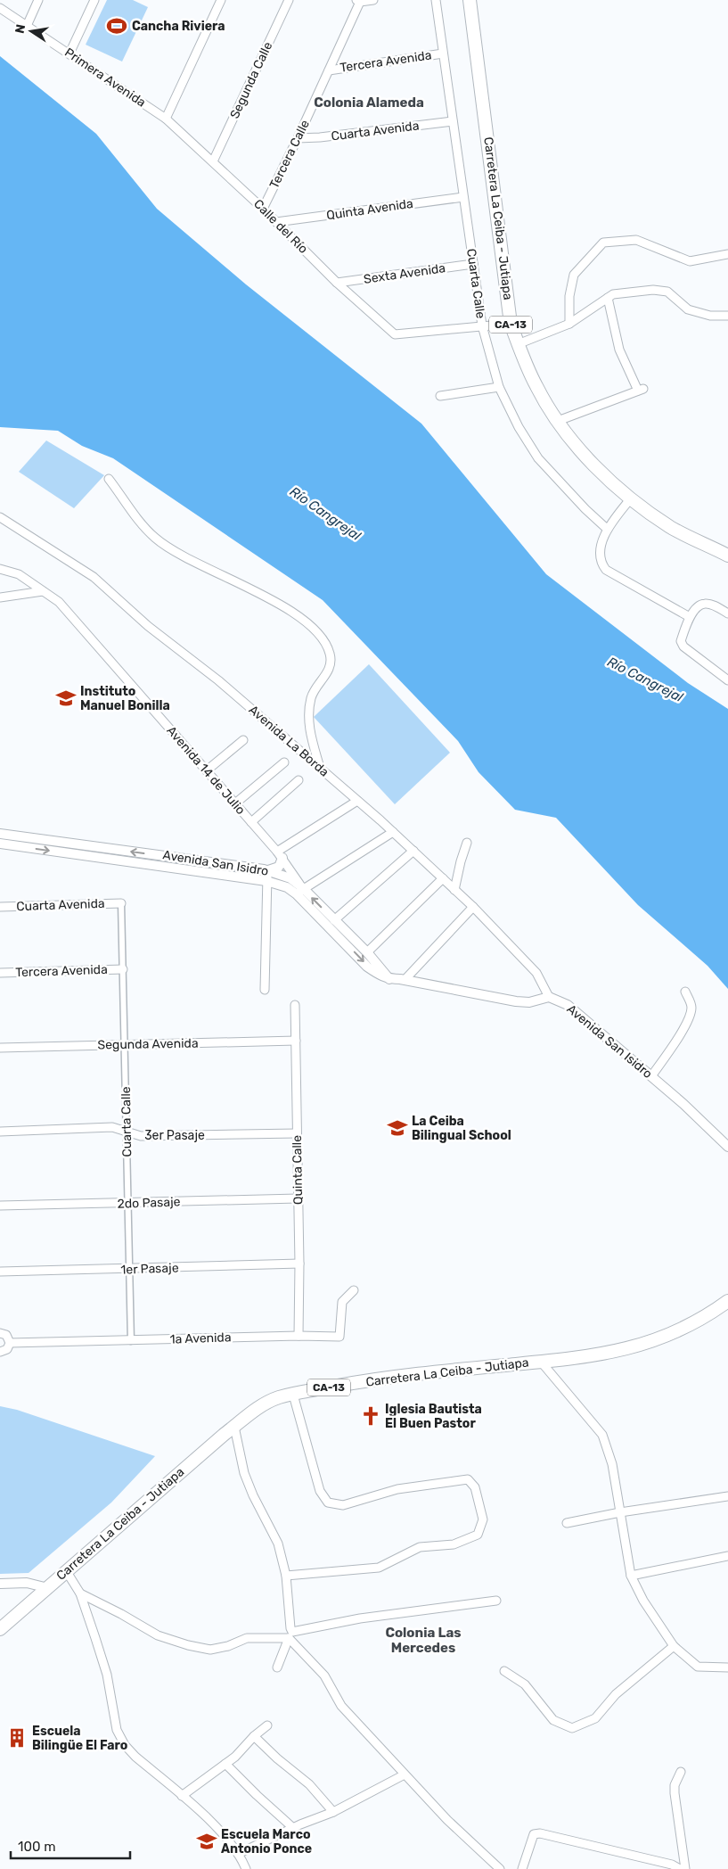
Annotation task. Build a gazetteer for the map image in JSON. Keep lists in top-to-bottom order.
{
  "streets": {
    "main road": ["Carretera La Ceiba - Jutiapa", "CA-13"],
    "street": [
      "Tercera Avenida",
      "Primera Avenida",
      "Segunda Calle",
      "Cuarta Avenida",
      "Tercera Calle",
      "Quinta Avenida",
      "Calle del Río",
      "Sexta Avenida",
      "Cuarta Calle",
      "Avenida La Borda",
      "Avenida 14 de Julio",
      "Avenida San Isidro",
      "Segunda Avenida",
      "3er Pasaje",
      "Quinta Calle",
      "2do Pasaje",
      "1er Pasaje",
      "1a Avenida"
    ]
  },
  "crossings": [
    ["Tercera Avenida", "Tercera Calle"],
    ["Tercera Avenida", "Cuarta Calle"],
    ["Primera Avenida", "Calle del Río"],
    ["Segunda Calle", "Calle del Río"],
    ["Cuarta Avenida", "Tercera Calle"],
    ["Cuarta Avenida", "Cuarta Calle"],
    ["Tercera Calle", "Calle del Río"],
    ["Quinta Avenida", "Calle del Río"],
    ["Quinta Avenida", "Cuarta Calle"],
    ["Calle del Río", "Sexta Avenida"],
    ["Calle del Río", "Cuarta Calle"],
    ["Sexta Avenida", "Cuarta Calle"],
    ["Cuarta Calle", "Segunda Avenida"],
    ["Cuarta Calle", "3er Pasaje"],
    ["Cuarta Calle", "2do Pasaje"],
    ["Cuarta Calle", "1er Pasaje"],
    ["Cuarta Calle", "1a Avenida"],
    ["Avenida La Borda", "Avenida San Isidro"],
    ["Avenida 14 de Julio", "Avenida San Isidro"],
    ["Segunda Avenida", "Quinta Calle"],
    ["3er Pasaje", "Quinta Calle"],
    ["Quinta Calle", "2do Pasaje"],
    ["Quinta Calle", "1er Pasaje"],
    ["Quinta Calle", "1a Avenida"]
  ],
  "districts": ["Colonia Alameda", "Colonia Las Mercedes"],
  "water": ["Río Cangrejal"],
  "places": {
    "sports": ["Cancha Riviera"],
    "school or university": ["Instituto Manuel Bonilla", "La Ceiba Bilingual School", "Escuela Marco Antonio Ponce"],
    "church": ["Iglesia Bautista El Buen Pastor"],
    "building": ["Escuela Bilingüe El Faro"]
  },
  "scale_bar": "100 m",
  "north": "left"
}
